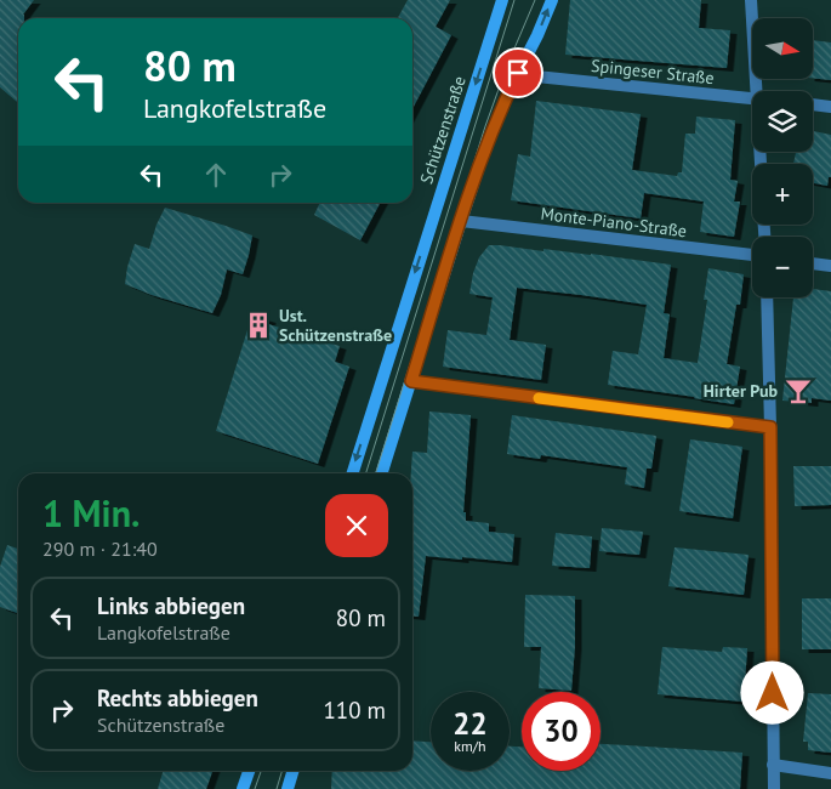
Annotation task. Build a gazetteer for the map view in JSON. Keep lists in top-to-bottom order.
{
  "streets": {
    "street": ["Spingeser Straße", "Schützenstraße", "Monte-Piano-Straße"]
  },
  "places": {
    "building": ["Ust. Schützenstraße"],
    "bar": ["Hirter Pub"]
  },
  "north": "right",
  "page": {
    "map_buttons": ["+", "−"],
    "turn": ["80 m", "Langkofelstraße"],
    "heading": ["1 Min.", "290 m · 21:40"],
    "list": [
      {
        "name": "Links abbiegen",
        "note": "Langkofelstraße",
        "value": "80 m"
      },
      {
        "name": "Rechts abbiegen",
        "note": "Schützenstraße",
        "value": "110 m"
      }
    ],
    "speed": "22 km/h",
    "limit": "30"
  }
}
